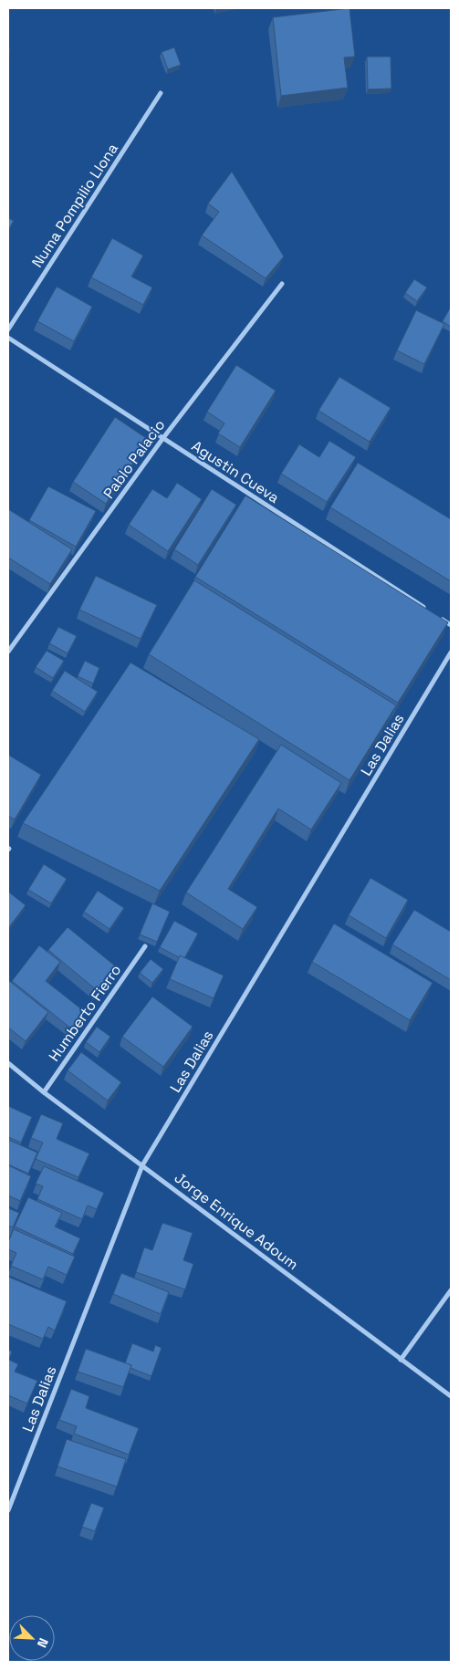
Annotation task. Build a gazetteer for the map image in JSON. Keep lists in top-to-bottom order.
{
  "streets": {
    "street": [
      "Numa Pompilio Llona",
      "Pablo Palacio",
      "Agustin Cueva",
      "Las Dalias",
      "Humberto Fierro",
      "Jorge Enrique Adoum"
    ]
  },
  "crossings": [
    ["Pablo Palacio", "Agustin Cueva"],
    ["Las Dalias", "Jorge Enrique Adoum"],
    ["Humberto Fierro", "Jorge Enrique Adoum"]
  ],
  "north": "bottom right"
}
